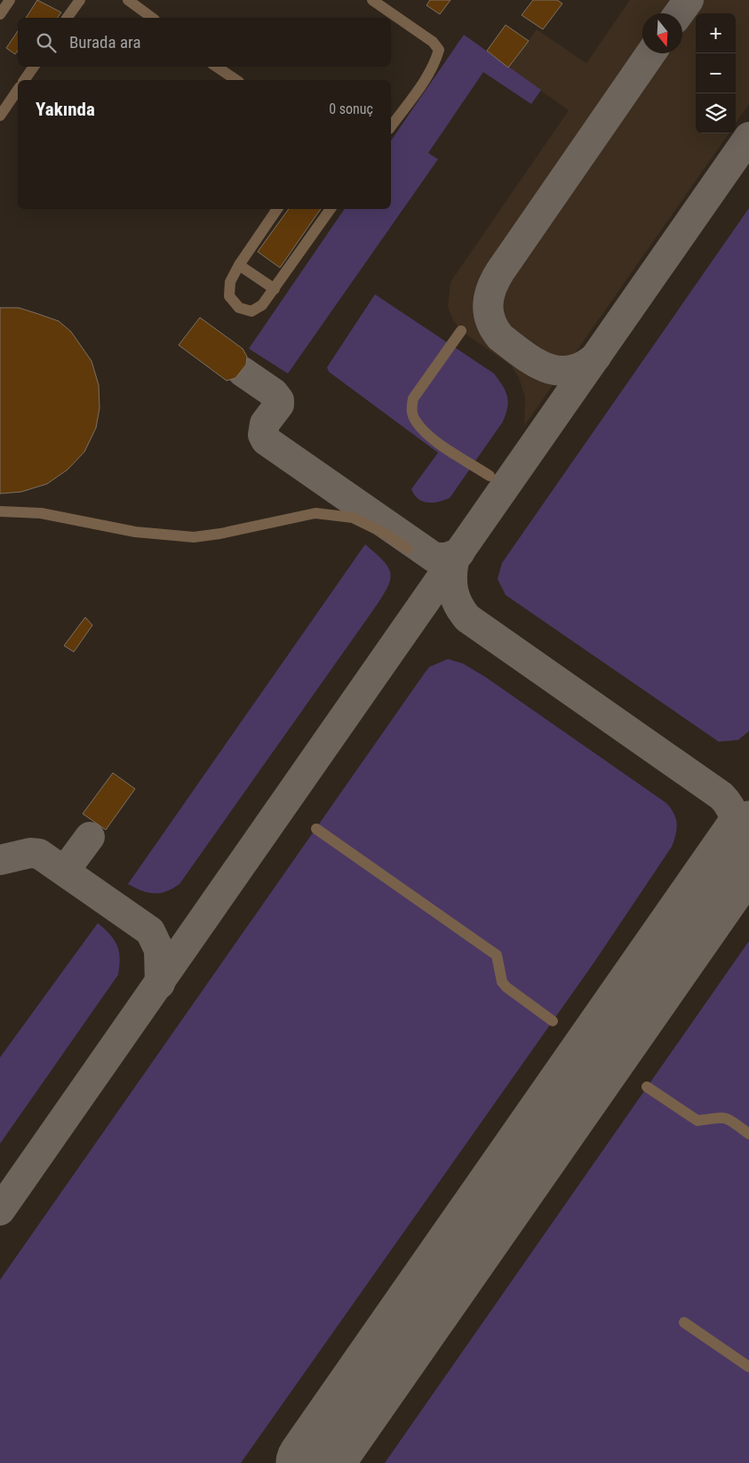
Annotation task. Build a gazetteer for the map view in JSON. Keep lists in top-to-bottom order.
{
  "north": "bottom",
  "page": {
    "map_buttons": ["+", "−"],
    "search": "Burada ara",
    "heading": ["Yakında", "0 sonuç"]
  }
}
